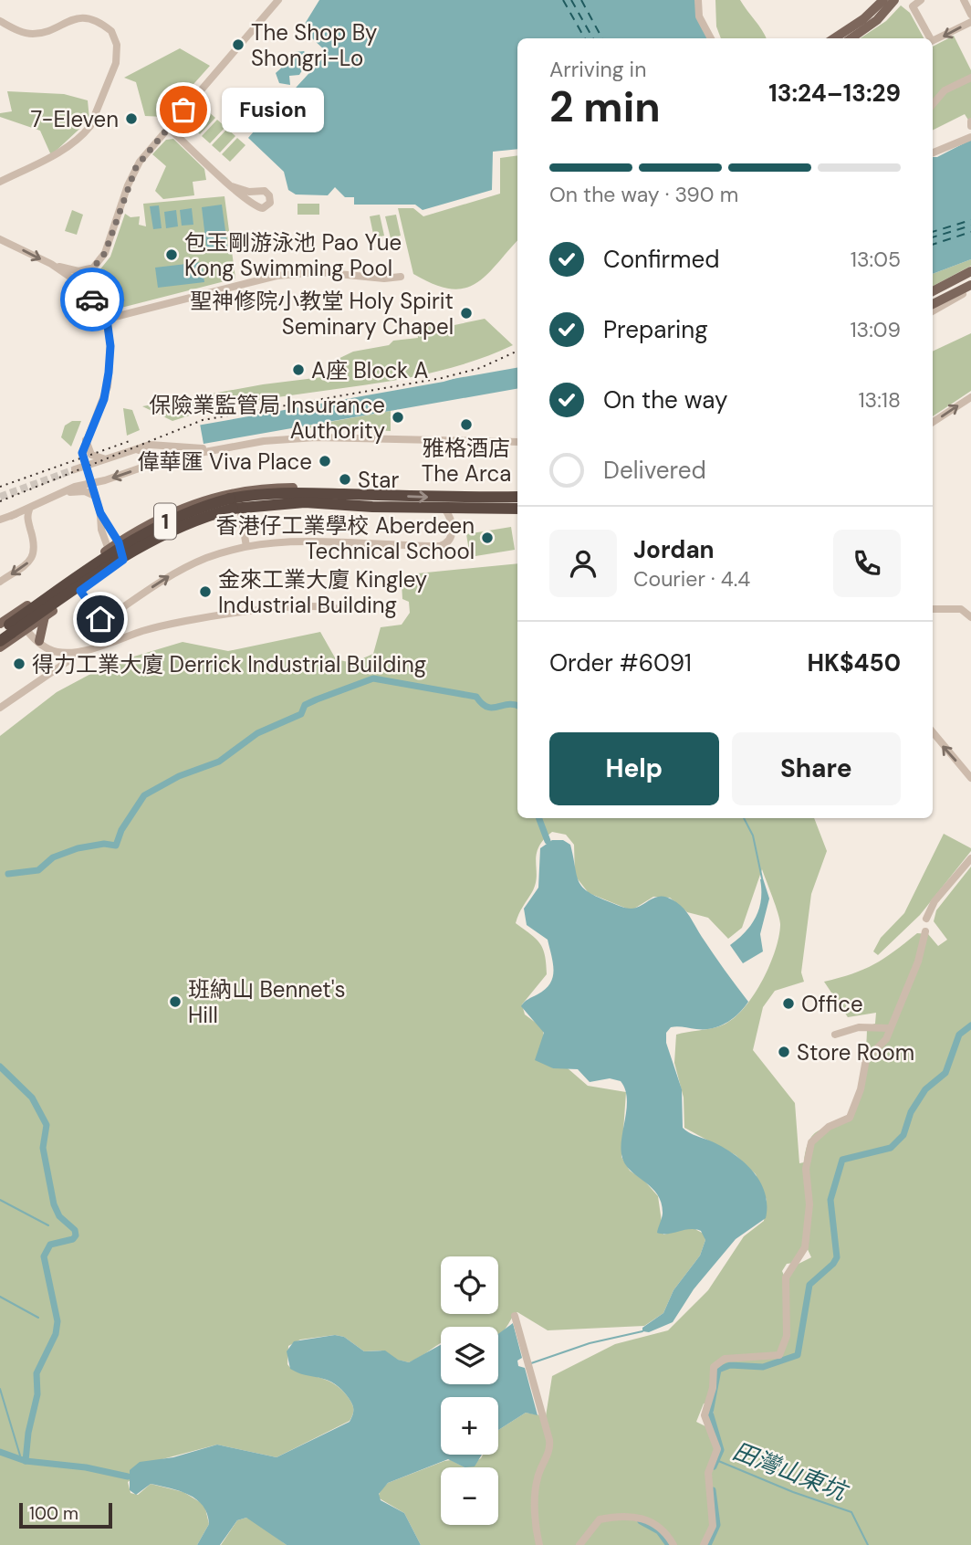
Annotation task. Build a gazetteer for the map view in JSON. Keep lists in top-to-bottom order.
{
  "streets": {
    "highway": ["1"]
  },
  "water": ["田灣山東坑"],
  "places": [
    "The Shop By Shongri-Lo",
    "Fusion",
    "7-Eleven",
    "包玉剛游泳池 Pao Yue Kong Swimming Pool",
    "聖神修院小教堂 Holy Spirit Seminary Chapel",
    "A座 Block A",
    "保險業監管局 Insurance Authority",
    "雅格酒店 The Arca",
    "偉華匯 Viva Place",
    "Star",
    "香港仔工業學校 Aberdeen Technical School",
    "金來工業大廈 Kingley Industrial Building",
    "得力工業大廈 Derrick Industrial Building",
    "班納山 Bennet's Hill",
    "Office",
    "Store Room"
  ],
  "scale_bar": "100 m",
  "page": {
    "heading": ["2 min", "Arriving in", "13:24–13:29"],
    "panel": [
      "Jordan",
      "Courier · 4.4",
      "Order #6091",
      "HK$450"
    ],
    "bubble": "Fusion",
    "bar": "On the way · 390 m",
    "list": [
      ["Confirmed", "13:05"],
      ["Preparing", "13:09"],
      ["On the way", "13:18"],
      "Delivered"
    ],
    "buttons": ["Help", "Share"],
    "map_buttons": ["+", "−"],
    "scale": "100 m"
  }
}
